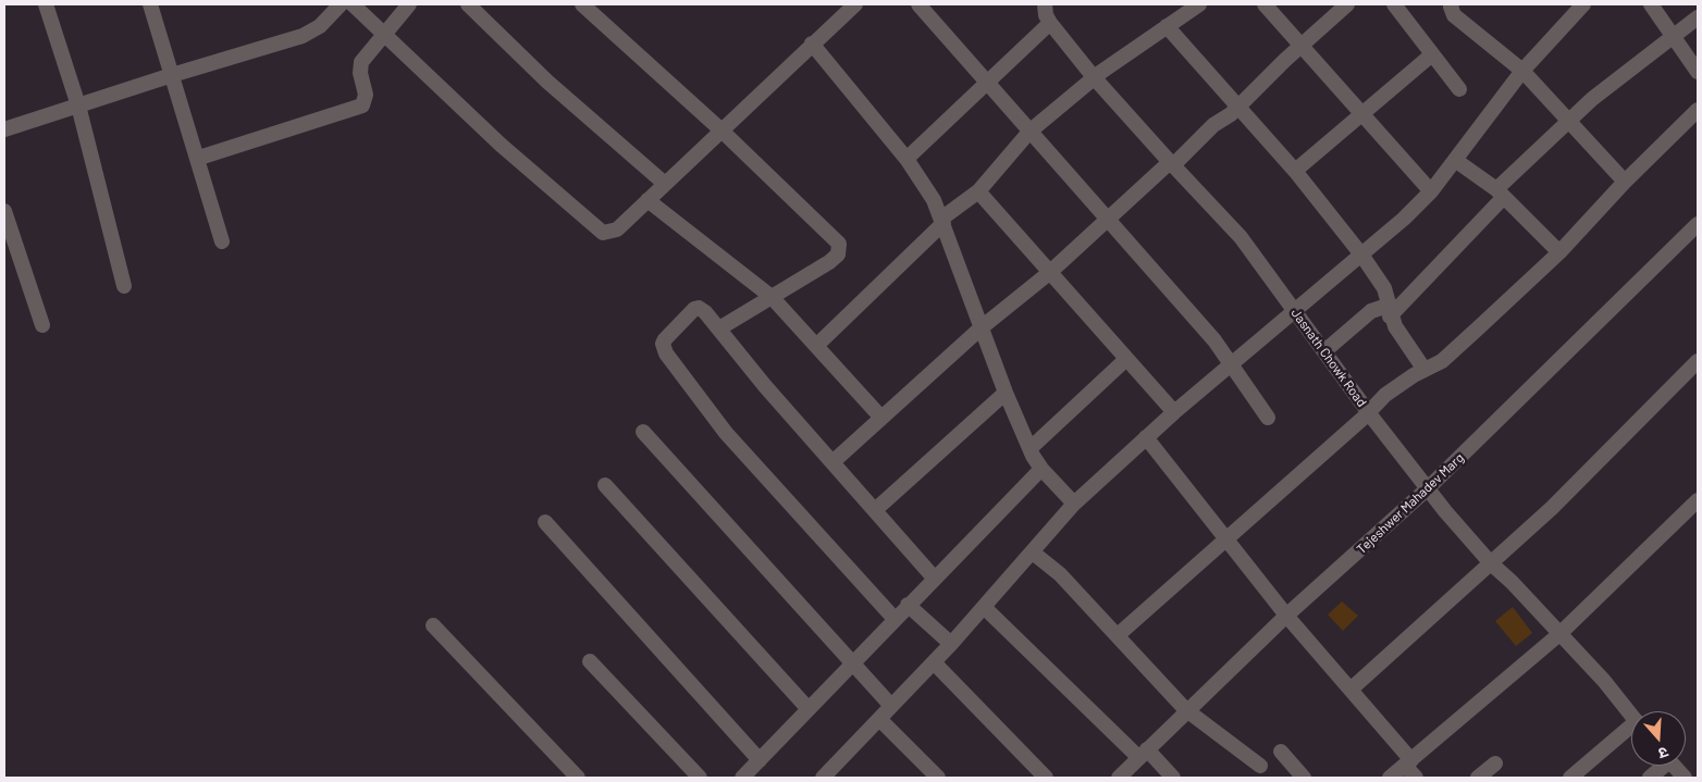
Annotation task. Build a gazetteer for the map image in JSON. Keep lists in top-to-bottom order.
{
  "streets": {
    "street": ["Jasnath Chowk Road", "Tejeshwer Mahadev Marg"]
  },
  "crossings": [
    ["Jasnath Chowk Road", "Tejeshwer Mahadev Marg"]
  ],
  "north": "bottom"
}
